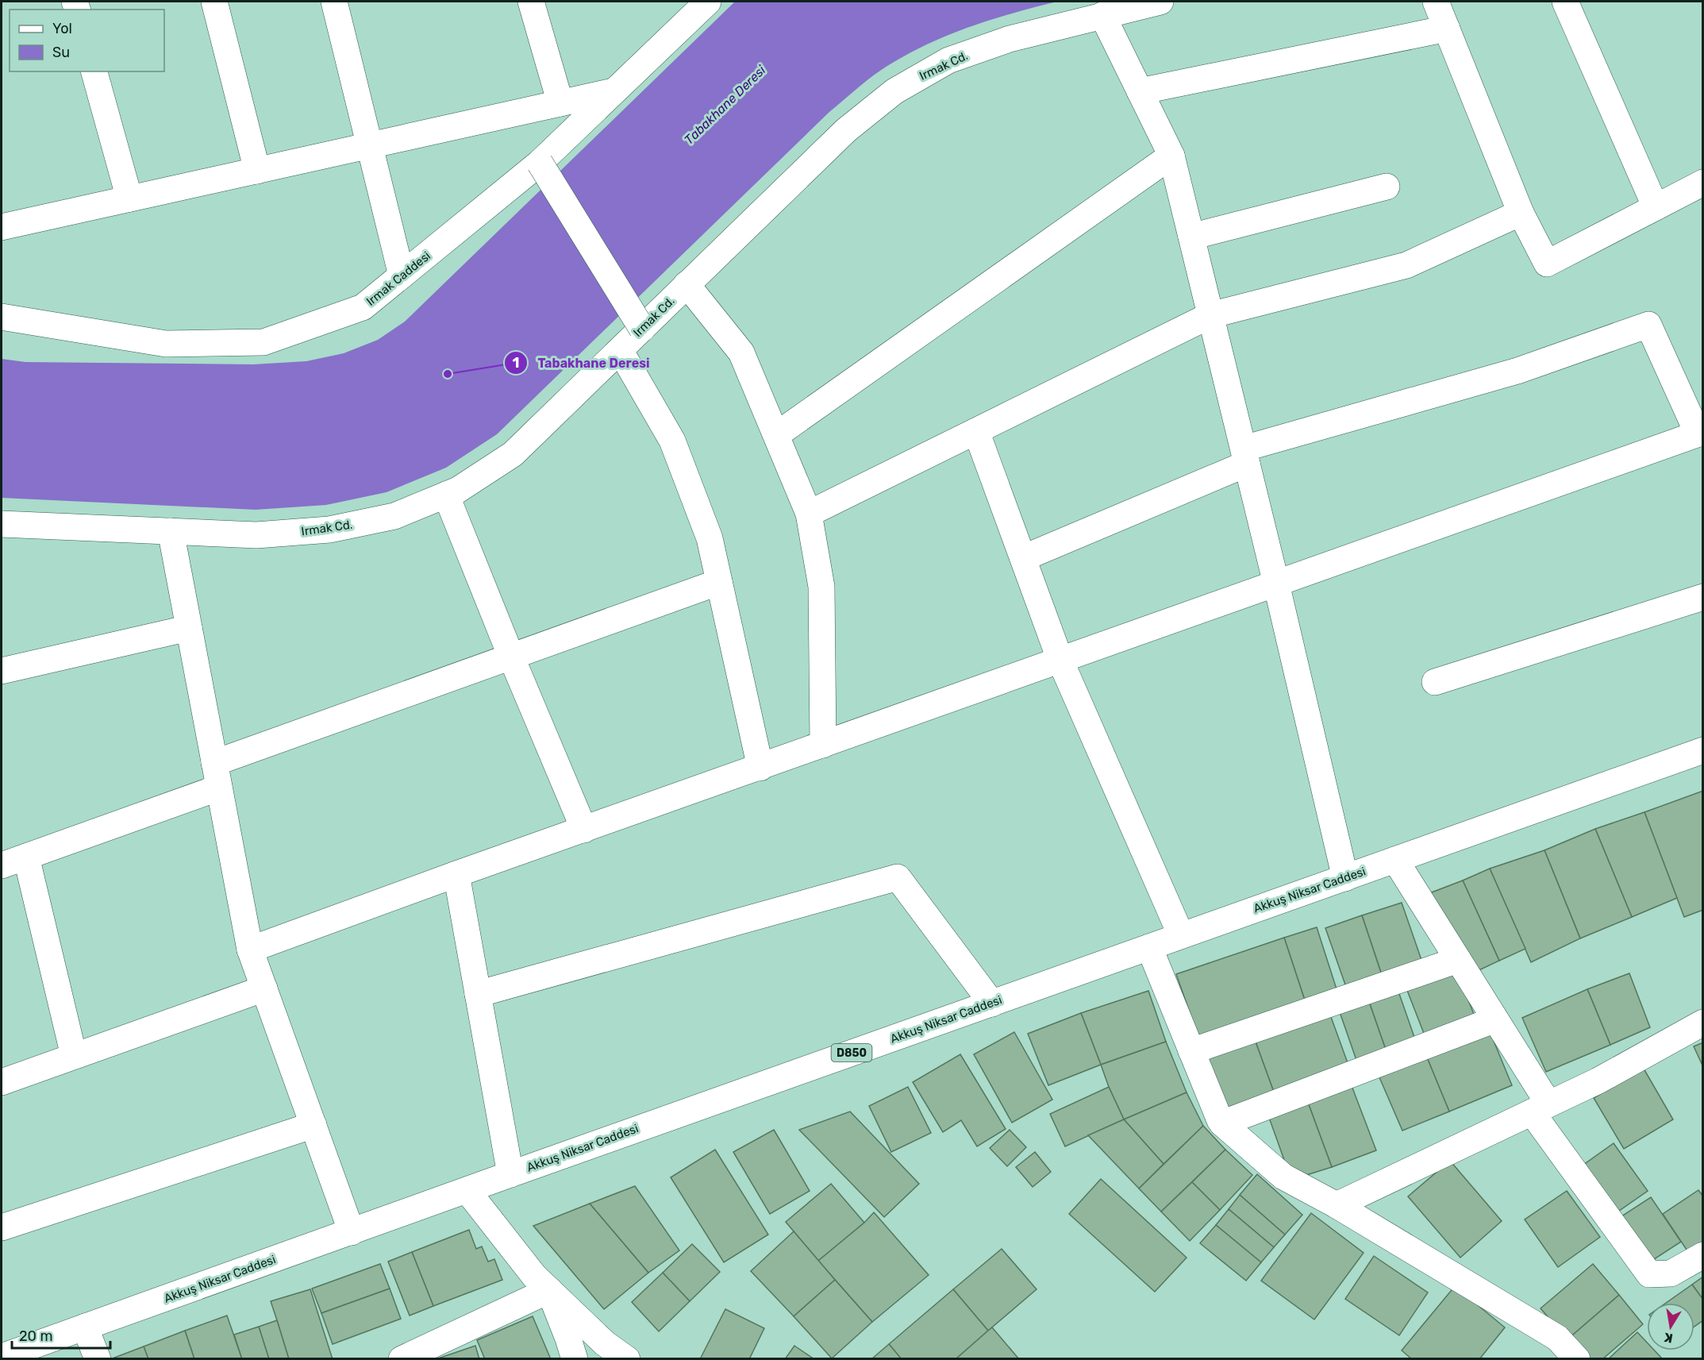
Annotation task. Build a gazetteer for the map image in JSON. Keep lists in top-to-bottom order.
{
  "streets": {
    "street": [
      "Irmak Cd.",
      "Irmak Caddesi",
      "Akkuş Niksar Caddesi",
      "D850"
    ]
  },
  "water": ["Tabakhane Deresi"],
  "places": ["Tabakhane Deresi"],
  "legend": ["Yol", "Su"],
  "scale_bar": "20 m",
  "north": "bottom"
}
